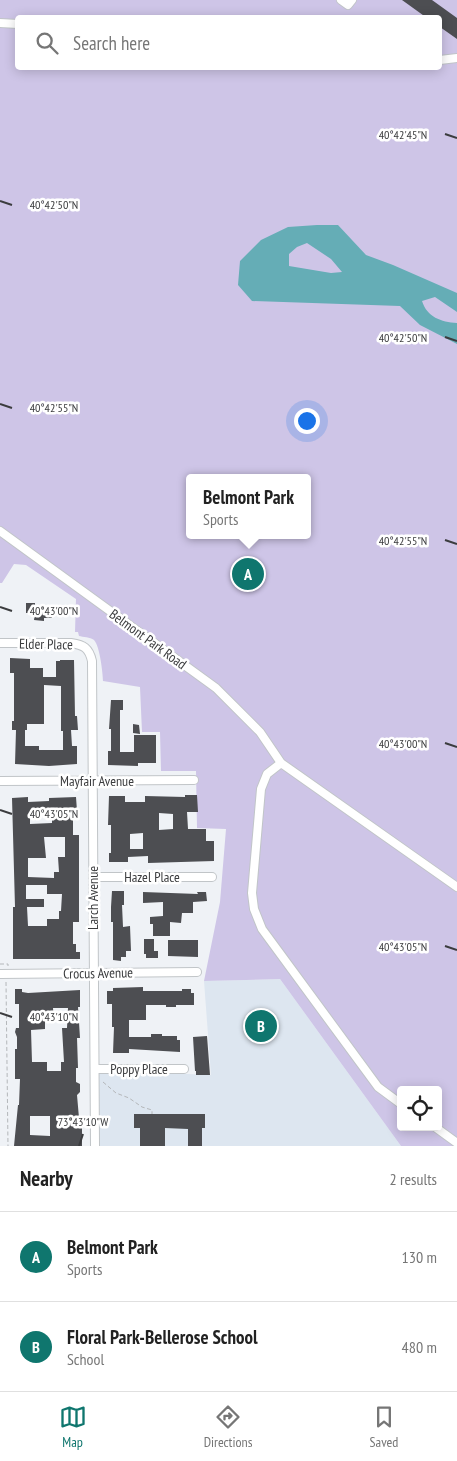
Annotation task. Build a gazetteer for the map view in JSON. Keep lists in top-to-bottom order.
{
  "streets": {
    "street": [
      "Belmont Park Road",
      "Elder Place",
      "Mayfair Avenue",
      "Hazel Place",
      "Larch Avenue",
      "Crocus Avenue",
      "Poppy Place"
    ]
  },
  "crossings": [
    ["Elder Place", "Larch Avenue"],
    ["Mayfair Avenue", "Larch Avenue"],
    ["Hazel Place", "Larch Avenue"],
    ["Larch Avenue", "Crocus Avenue"],
    ["Larch Avenue", "Poppy Place"]
  ],
  "page": {
    "search": "Search here",
    "popup": ["Belmont Park", "Sports"],
    "pins": ["A", "B"],
    "heading": ["Nearby", "2 results"],
    "list": [
      {
        "mark": "A",
        "name": "Belmont Park",
        "note": "Sports",
        "value": "130 m"
      },
      {
        "mark": "B",
        "name": "Floral Park-Bellerose School",
        "note": "School",
        "value": "480 m"
      }
    ],
    "nav": ["Map", "Directions", "Saved"]
  },
  "coordinates": [
    "40°42'45\"N",
    "40°42'50\"N",
    "40°42'55\"N",
    "40°43'00\"N",
    "40°43'05\"N",
    "40°43'10\"N",
    "73°43'10\"W"
  ]
}
